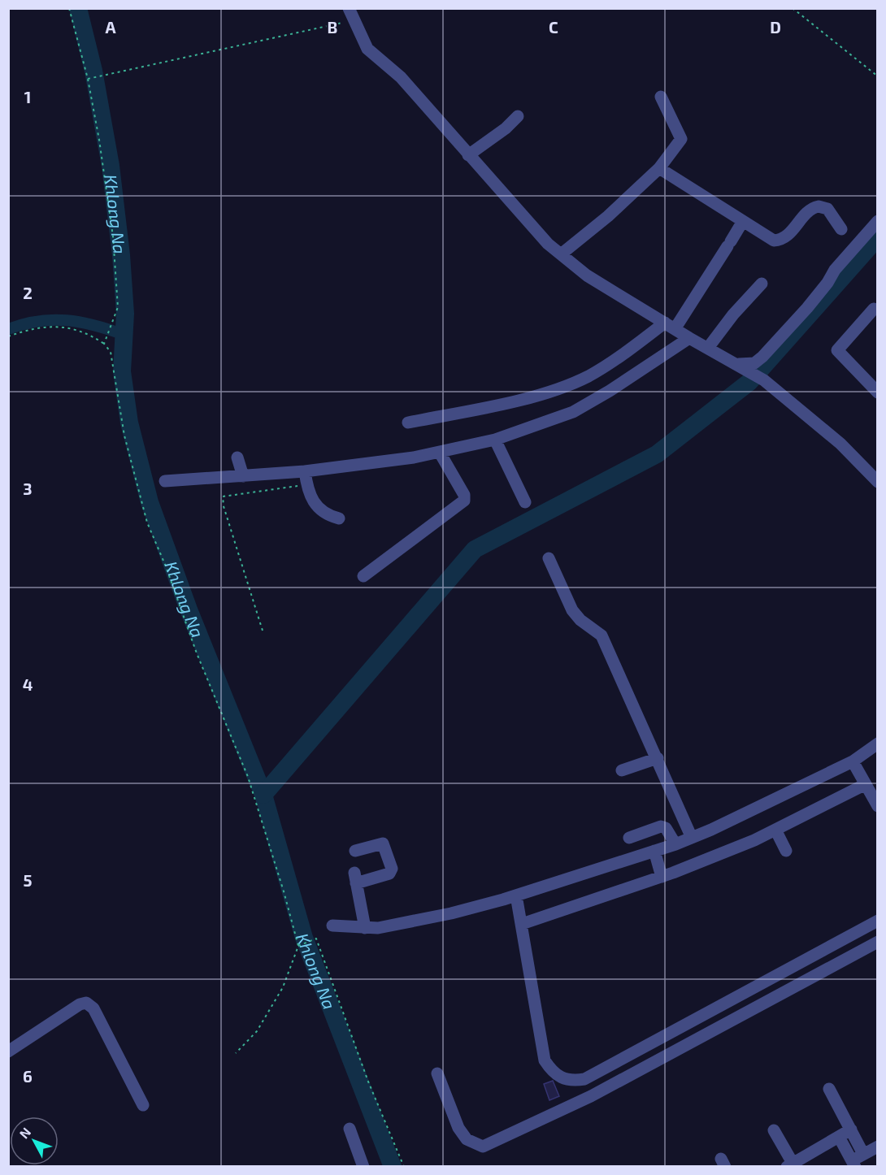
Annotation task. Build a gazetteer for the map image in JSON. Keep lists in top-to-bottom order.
{
  "water": ["Khlong Na"],
  "north": "top left",
  "grid": {
    "columns": [
      "A",
      "B",
      "C",
      "D"
    ],
    "rows": [
      "1",
      "2",
      "3",
      "4",
      "5",
      "6"
    ]
  }
}
